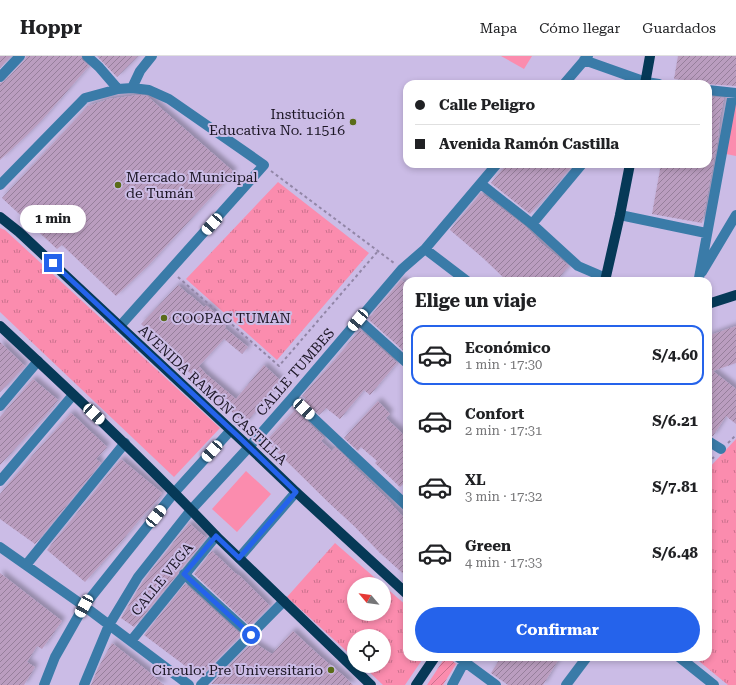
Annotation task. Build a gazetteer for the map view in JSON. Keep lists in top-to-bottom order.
{
  "streets": {
    "main road": ["AVENIDA RAMÓN CASTILLA"],
    "street": ["CALLE TUMBES", "CALLE VEGA"]
  },
  "crossings": [
    ["CALLE TUMBES", "AVENIDA RAMÓN CASTILLA"]
  ],
  "places": [
    "Institución Educativa No. 11516",
    "Mercado Municipal de Tumán",
    "COOPAC TUMAN",
    "Circulo: Pre Universitario"
  ],
  "north": "top left",
  "page": {
    "header": "Hoppr",
    "nav": ["Mapa", "Cómo llegar", "Guardados"],
    "banner": ["Calle Peligro", "Avenida Ramón Castilla"],
    "bubble": "1 min",
    "heading": "Elige un viaje",
    "list": [
      {
        "name": "Económico",
        "note": "1 min · 17:30",
        "value": "S/4.60"
      },
      {
        "name": "Confort",
        "note": "2 min · 17:31",
        "value": "S/6.21"
      },
      {
        "name": "XL",
        "note": "3 min · 17:32",
        "value": "S/7.81"
      },
      {
        "name": "Green",
        "note": "4 min · 17:33",
        "value": "S/6.48"
      }
    ],
    "buttons": "Confirmar"
  }
}
